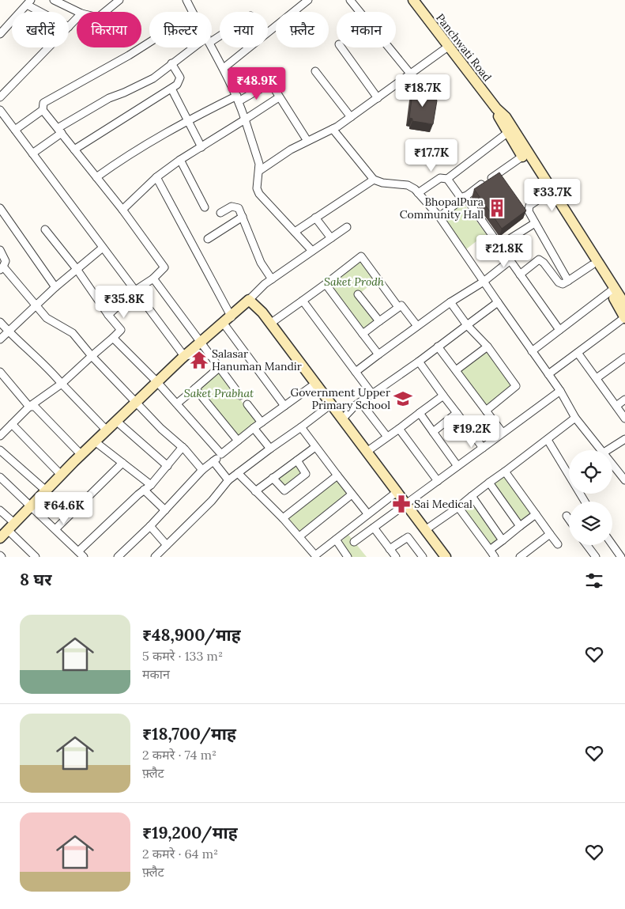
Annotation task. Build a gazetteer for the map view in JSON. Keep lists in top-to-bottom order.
{
  "streets": {
    "street": ["Panchwati Road"]
  },
  "parks": ["Saket Prodh", "Saket Prabhat"],
  "places": {
    "building": ["BhopalPura Community Hall"],
    "temple": ["Salasar Hanuman Mandir"],
    "school or university": ["Government Upper Primary School"],
    "pharmacy": ["Sai Medical"]
  },
  "page": {
    "chip": [
      "खरीदें",
      "किराया",
      "फ़िल्टर",
      "नया",
      "फ़्लैट",
      "मकान"
    ],
    "price": [
      "₹48.9K",
      "₹18.7K",
      "₹17.7K",
      "₹33.7K",
      "₹21.8K",
      "₹35.8K",
      "₹19.2K",
      "₹64.6K"
    ],
    "heading": "8 घर",
    "list": [
      {
        "name": "₹48,900/माह",
        "note": "5 कमरे · 133 m² · मकान"
      },
      {
        "name": "₹18,700/माह",
        "note": "2 कमरे · 74 m² · फ़्लैट"
      },
      {
        "name": "₹19,200/माह",
        "note": "2 कमरे · 64 m² · फ़्लैट"
      }
    ]
  }
}
